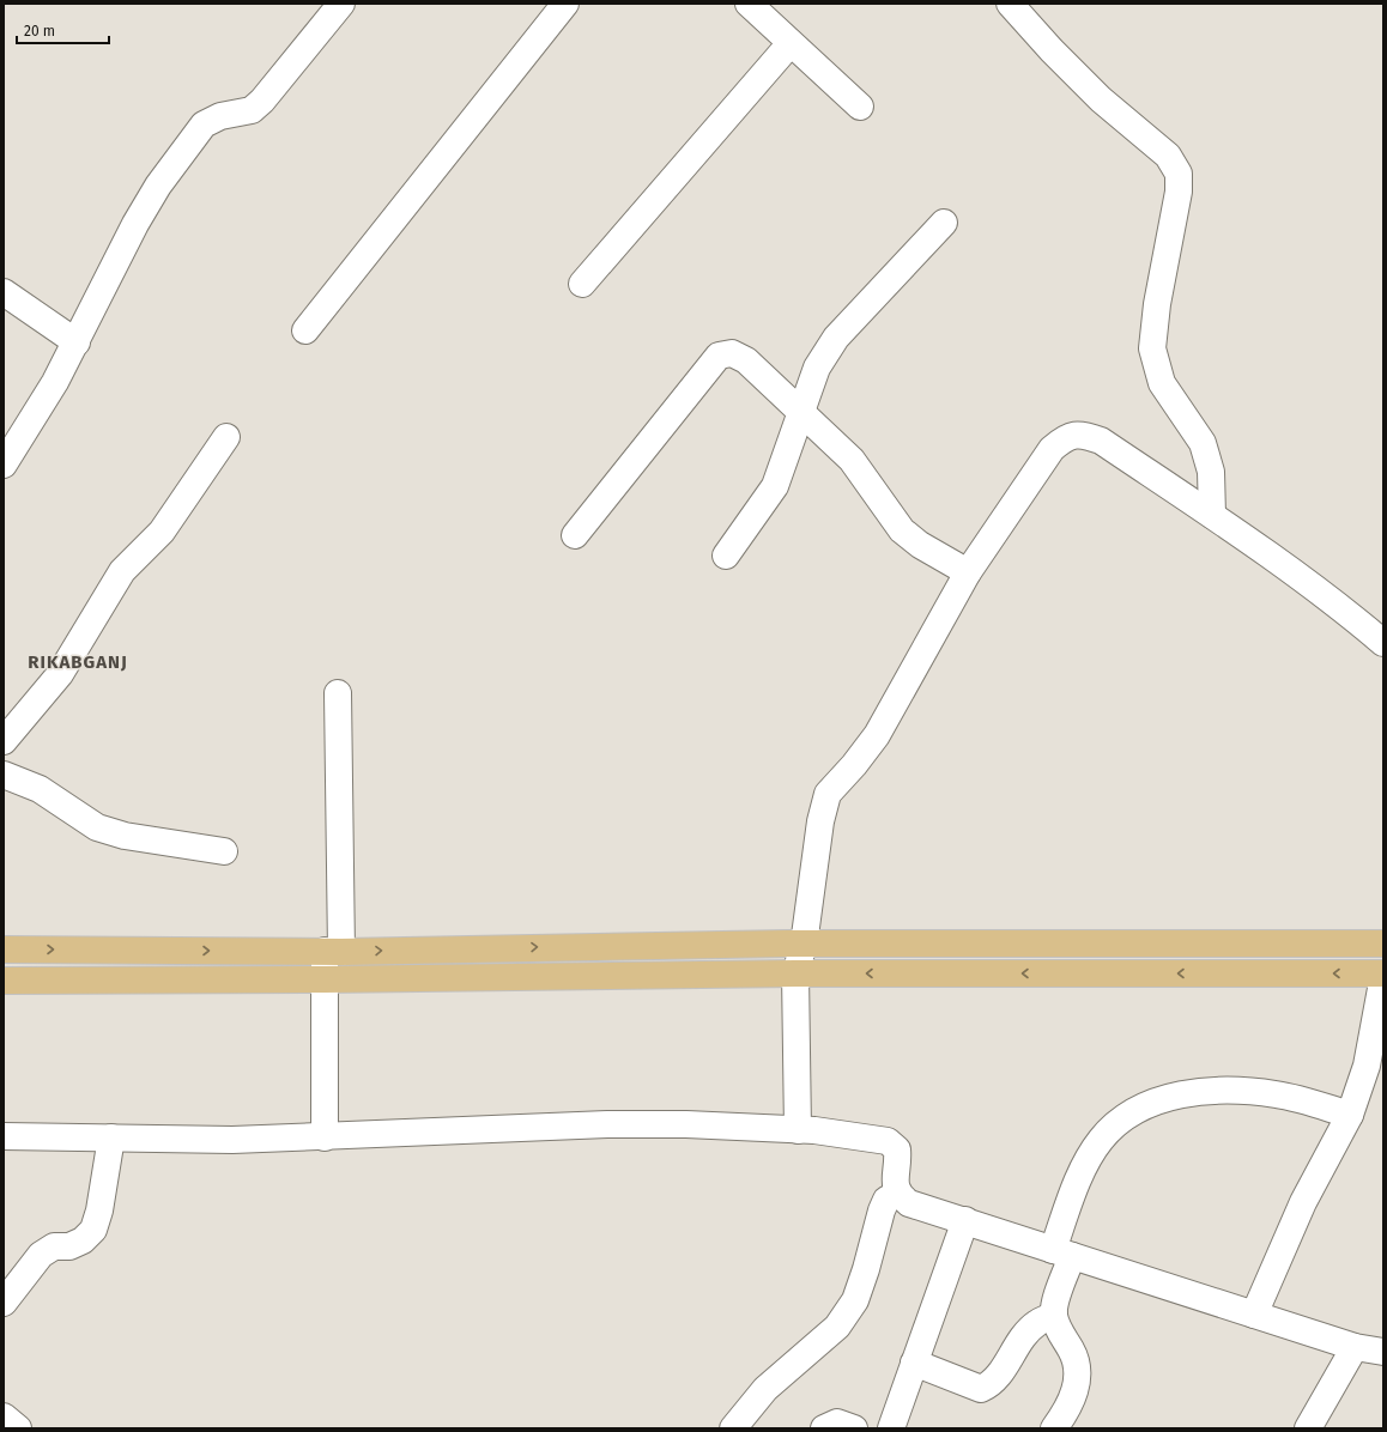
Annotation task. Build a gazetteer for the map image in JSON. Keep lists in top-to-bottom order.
{
  "districts": ["RIKABGANJ"],
  "scale_bar": "20 m"
}
